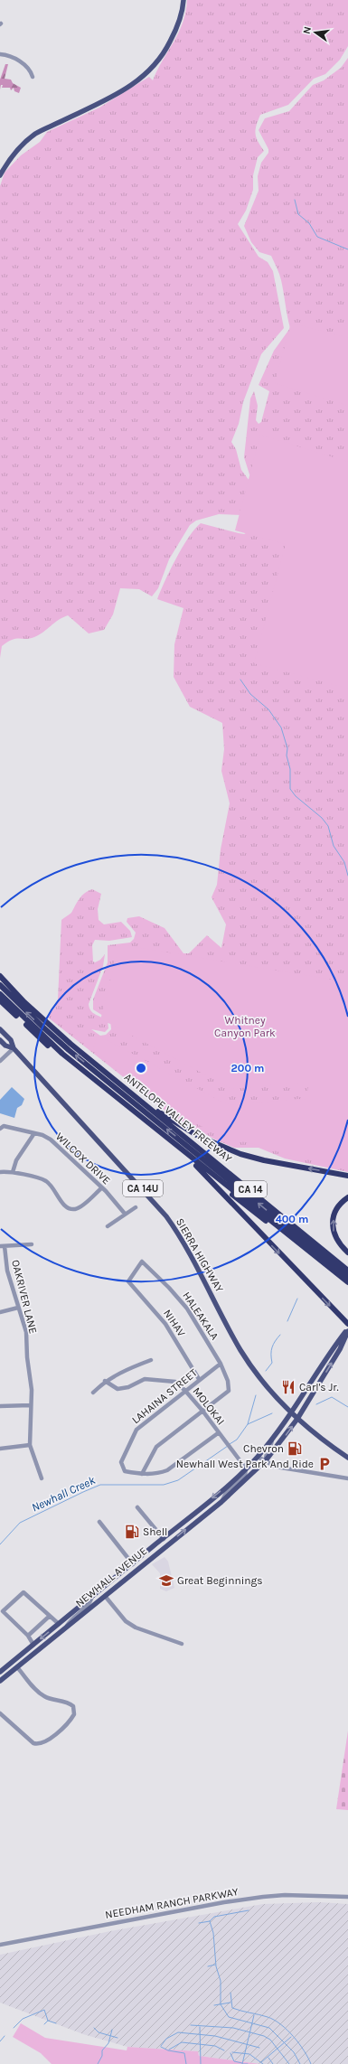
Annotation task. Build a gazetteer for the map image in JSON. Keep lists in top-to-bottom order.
{
  "streets": {
    "highway": ["ANTELOPE VALLEY FREEWAY", "CA 14"],
    "main road": ["CA 14U", "SIERRA HIGHWAY", "NEWHALL AVENUE"],
    "street": [
      "WILCOX DRIVE",
      "OAKRIVER LANE",
      "HALEAKALA",
      "NIHAV",
      "LAHAINA STREET",
      "MOLOKAI",
      "NEEDHAM RANCH PARKWAY"
    ]
  },
  "crossings": [
    ["SIERRA HIGHWAY", "NEWHALL AVENUE"],
    ["HALEAKALA", "NIHAV"],
    ["HALEAKALA", "LAHAINA STREET"],
    ["HALEAKALA", "MOLOKAI"],
    ["NIHAV", "LAHAINA STREET"],
    ["LAHAINA STREET", "MOLOKAI"],
    ["MOLOKAI", "NEWHALL AVENUE"]
  ],
  "water": ["Newhall Creek"],
  "parks": ["Whitney Canyon Park"],
  "places": {
    "restaurant": ["Carl's Jr."],
    "fuel station": ["Chevron", "Shell"],
    "parking": ["Newhall West Park And Ride"],
    "school or university": ["Great Beginnings"]
  },
  "north": "left",
  "rings": ["200 m", "400 m"]
}
